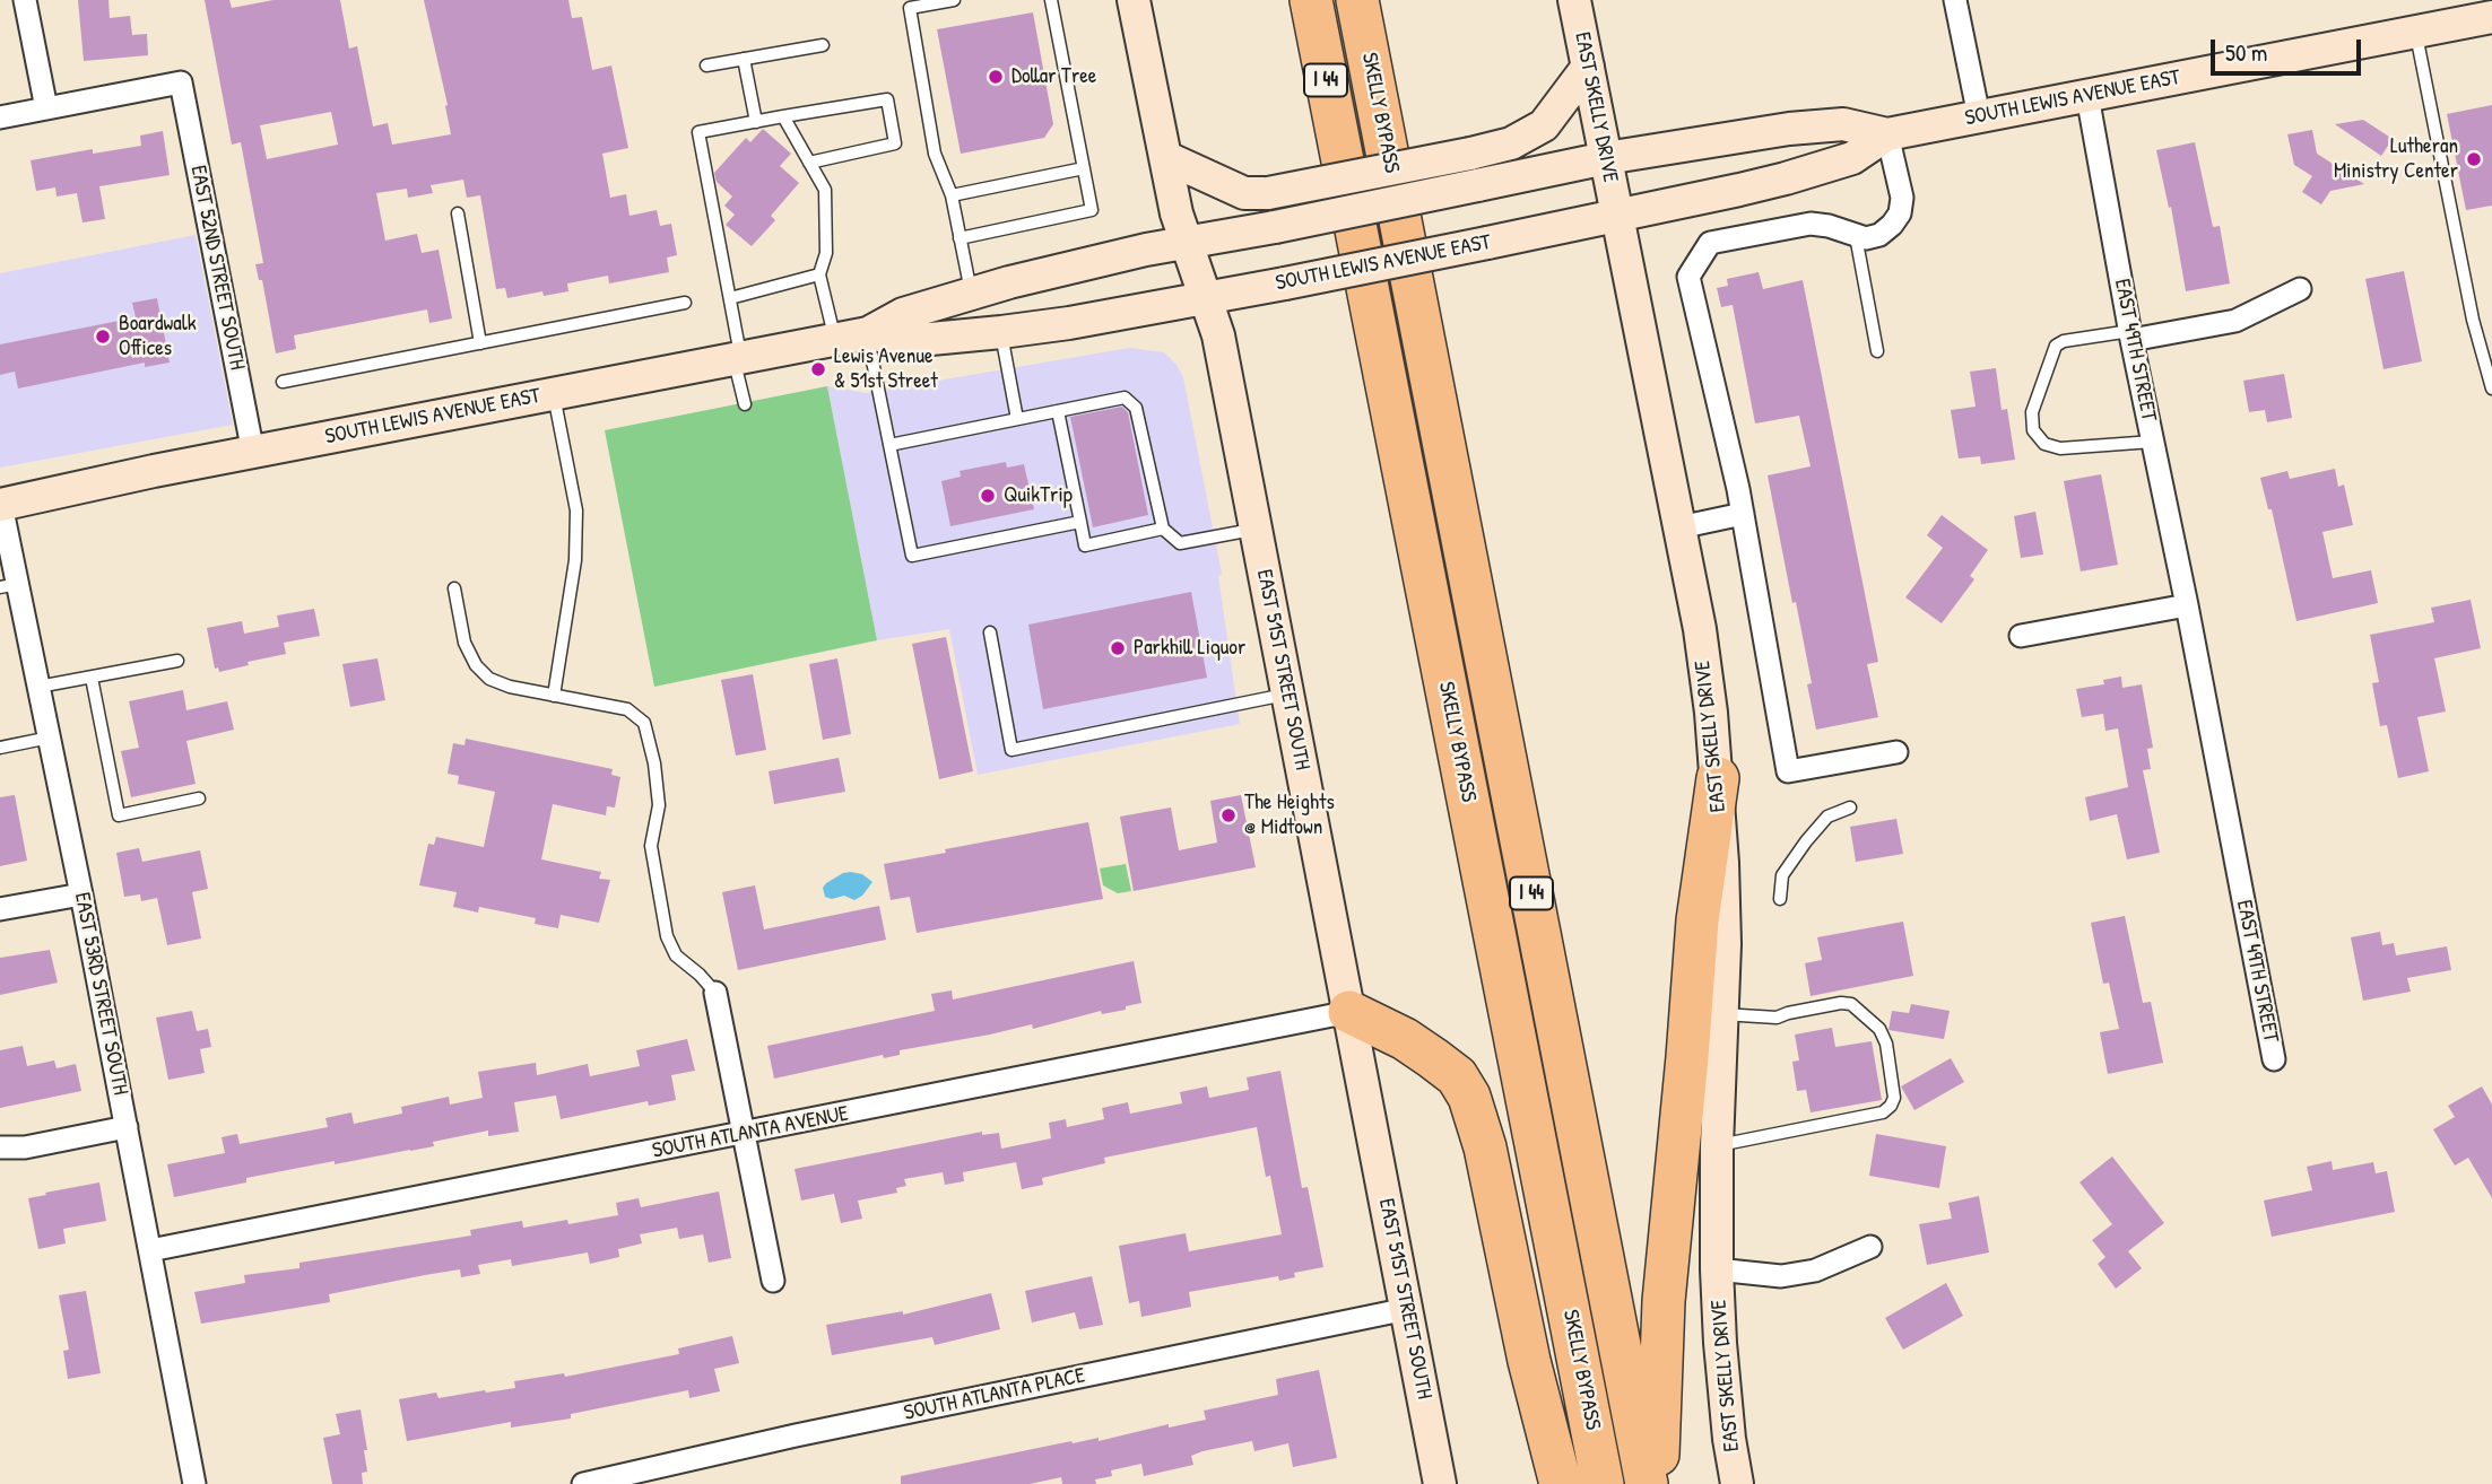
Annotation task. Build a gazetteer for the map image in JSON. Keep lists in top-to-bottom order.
{
  "streets": {
    "highway": ["I 44", "SKELLY BYPASS"],
    "main road": ["SOUTH LEWIS AVENUE EAST", "EAST SKELLY DRIVE", "EAST 51ST STREET SOUTH"],
    "street": [
      "EAST 52ND STREET SOUTH",
      "EAST 49TH STREET",
      "EAST 53RD STREET SOUTH",
      "SOUTH ATLANTA AVENUE",
      "SOUTH ATLANTA PLACE"
    ]
  },
  "crossings": [
    ["SOUTH LEWIS AVENUE EAST", "EAST SKELLY DRIVE"],
    ["SOUTH LEWIS AVENUE EAST", "EAST 52ND STREET SOUTH"],
    ["SOUTH LEWIS AVENUE EAST", "EAST 49TH STREET"],
    ["SOUTH LEWIS AVENUE EAST", "EAST 51ST STREET SOUTH"],
    ["SOUTH LEWIS AVENUE EAST", "EAST 53RD STREET SOUTH"],
    ["EAST 51ST STREET SOUTH", "SOUTH ATLANTA AVENUE"],
    ["EAST 51ST STREET SOUTH", "SOUTH ATLANTA PLACE"],
    ["EAST 53RD STREET SOUTH", "SOUTH ATLANTA AVENUE"]
  ],
  "places": [
    "Dollar Tree",
    "Lutheran Ministry Center",
    "Boardwalk Offices",
    "Lewis Avenue & 51st Street",
    "QuikTrip",
    "Parkhill Liquor",
    "The Heights @ Midtown"
  ],
  "scale_bar": "50 m"
}
